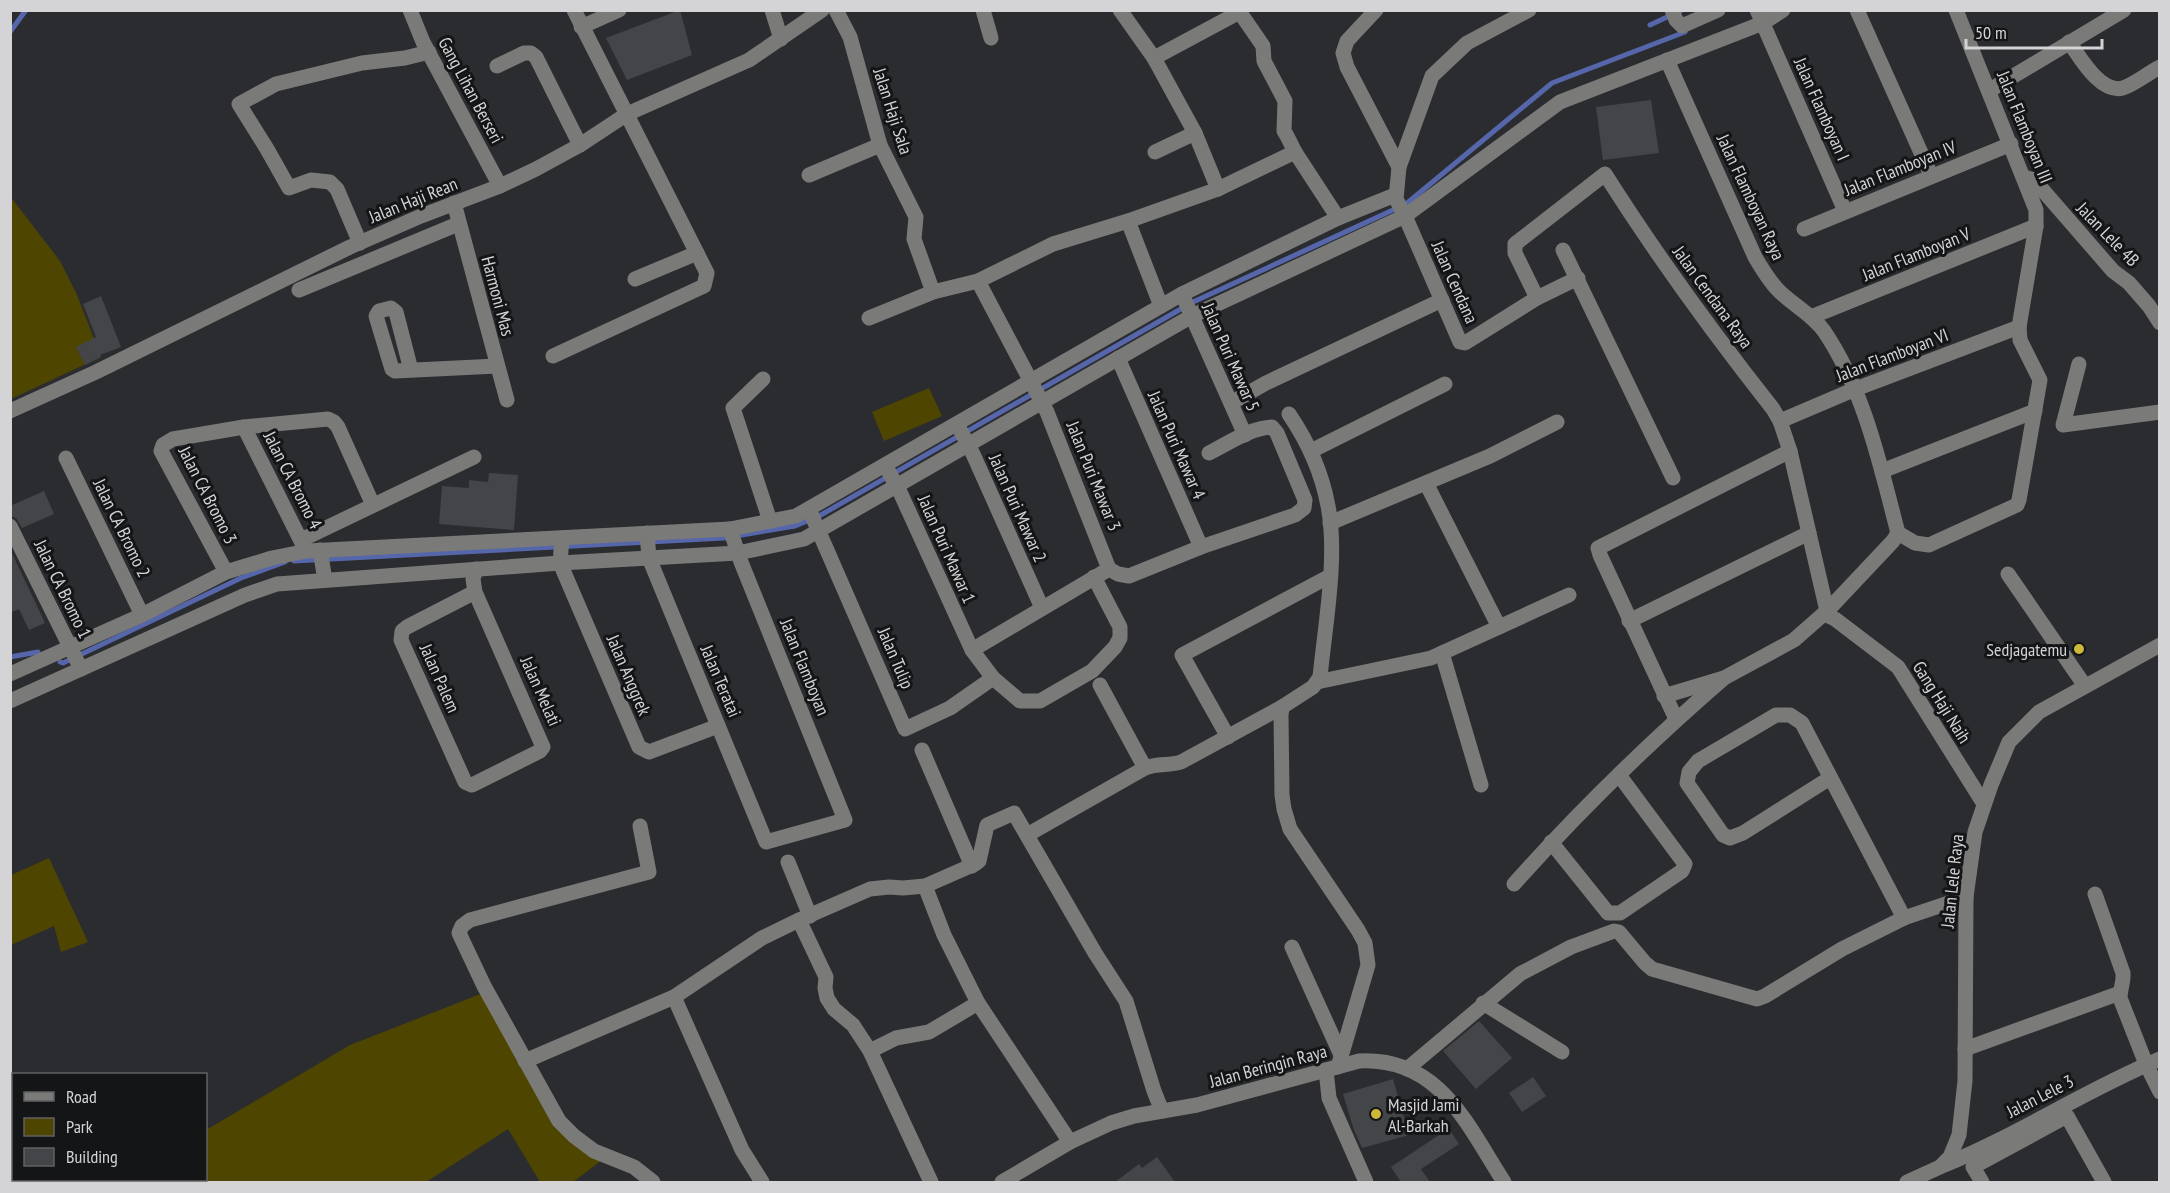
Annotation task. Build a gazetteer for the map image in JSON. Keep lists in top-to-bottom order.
{
  "streets": {
    "street": [
      "Gang Lihan Berseri",
      "Jalan Flamboyan I",
      "Jalan Haji Sala",
      "Jalan Flamboyan III",
      "Jalan Flamboyan IV",
      "Jalan Flamboyan Raya",
      "Jalan Haji Rean",
      "Jalan Lele 4B",
      "Jalan Flamboyan V",
      "Jalan Cendana",
      "Harmoni Mas",
      "Jalan Cendana Raya",
      "Jalan Flamboyan VI",
      "Jalan Puri Mawar 5",
      "Jalan Puri Mawar 4",
      "Jalan Puri Mawar 3",
      "Jalan CA Bromo 4",
      "Jalan CA Bromo 3",
      "Jalan Puri Mawar 2",
      "Jalan CA Bromo 2",
      "Jalan Puri Mawar 1",
      "Jalan CA Bromo 1",
      "Jalan Tulip",
      "Jalan Flamboyan",
      "Jalan Anggrek",
      "Jalan Palem",
      "Jalan Teratai",
      "Jalan Melati",
      "Gang Haji Naih",
      "Jalan Lele Raya",
      "Jalan Beringin Raya",
      "Jalan Lele 3"
    ]
  },
  "crossings": [
    ["Gang Lihan Berseri", "Jalan Haji Rean"],
    ["Jalan Flamboyan I", "Jalan Flamboyan IV"],
    ["Jalan Flamboyan III", "Jalan Flamboyan IV"],
    ["Jalan Flamboyan III", "Jalan Lele 4B"],
    ["Jalan Flamboyan III", "Jalan Flamboyan V"],
    ["Jalan Flamboyan III", "Jalan Flamboyan VI"],
    ["Jalan Flamboyan Raya", "Jalan Flamboyan V"],
    ["Jalan Flamboyan Raya", "Jalan Flamboyan VI"],
    ["Jalan Haji Rean", "Harmoni Mas"],
    ["Jalan Cendana", "Jalan Cendana Raya"],
    ["Jalan Cendana Raya", "Jalan Flamboyan VI"],
    ["Jalan Cendana Raya", "Gang Haji Naih"],
    ["Jalan CA Bromo 4", "Jalan CA Bromo 3"],
    ["Jalan Puri Mawar 1", "Jalan Tulip"],
    ["Jalan Flamboyan", "Jalan Teratai"],
    ["Jalan Anggrek", "Jalan Teratai"],
    ["Jalan Palem", "Jalan Melati"],
    ["Gang Haji Naih", "Jalan Lele Raya"],
    ["Jalan Lele Raya", "Jalan Lele 3"]
  ],
  "places": ["Sedjagatemu", "Masjid Jami Al-Barkah"],
  "legend": ["Road", "Park", "Building"],
  "scale_bar": "50 m"
}
